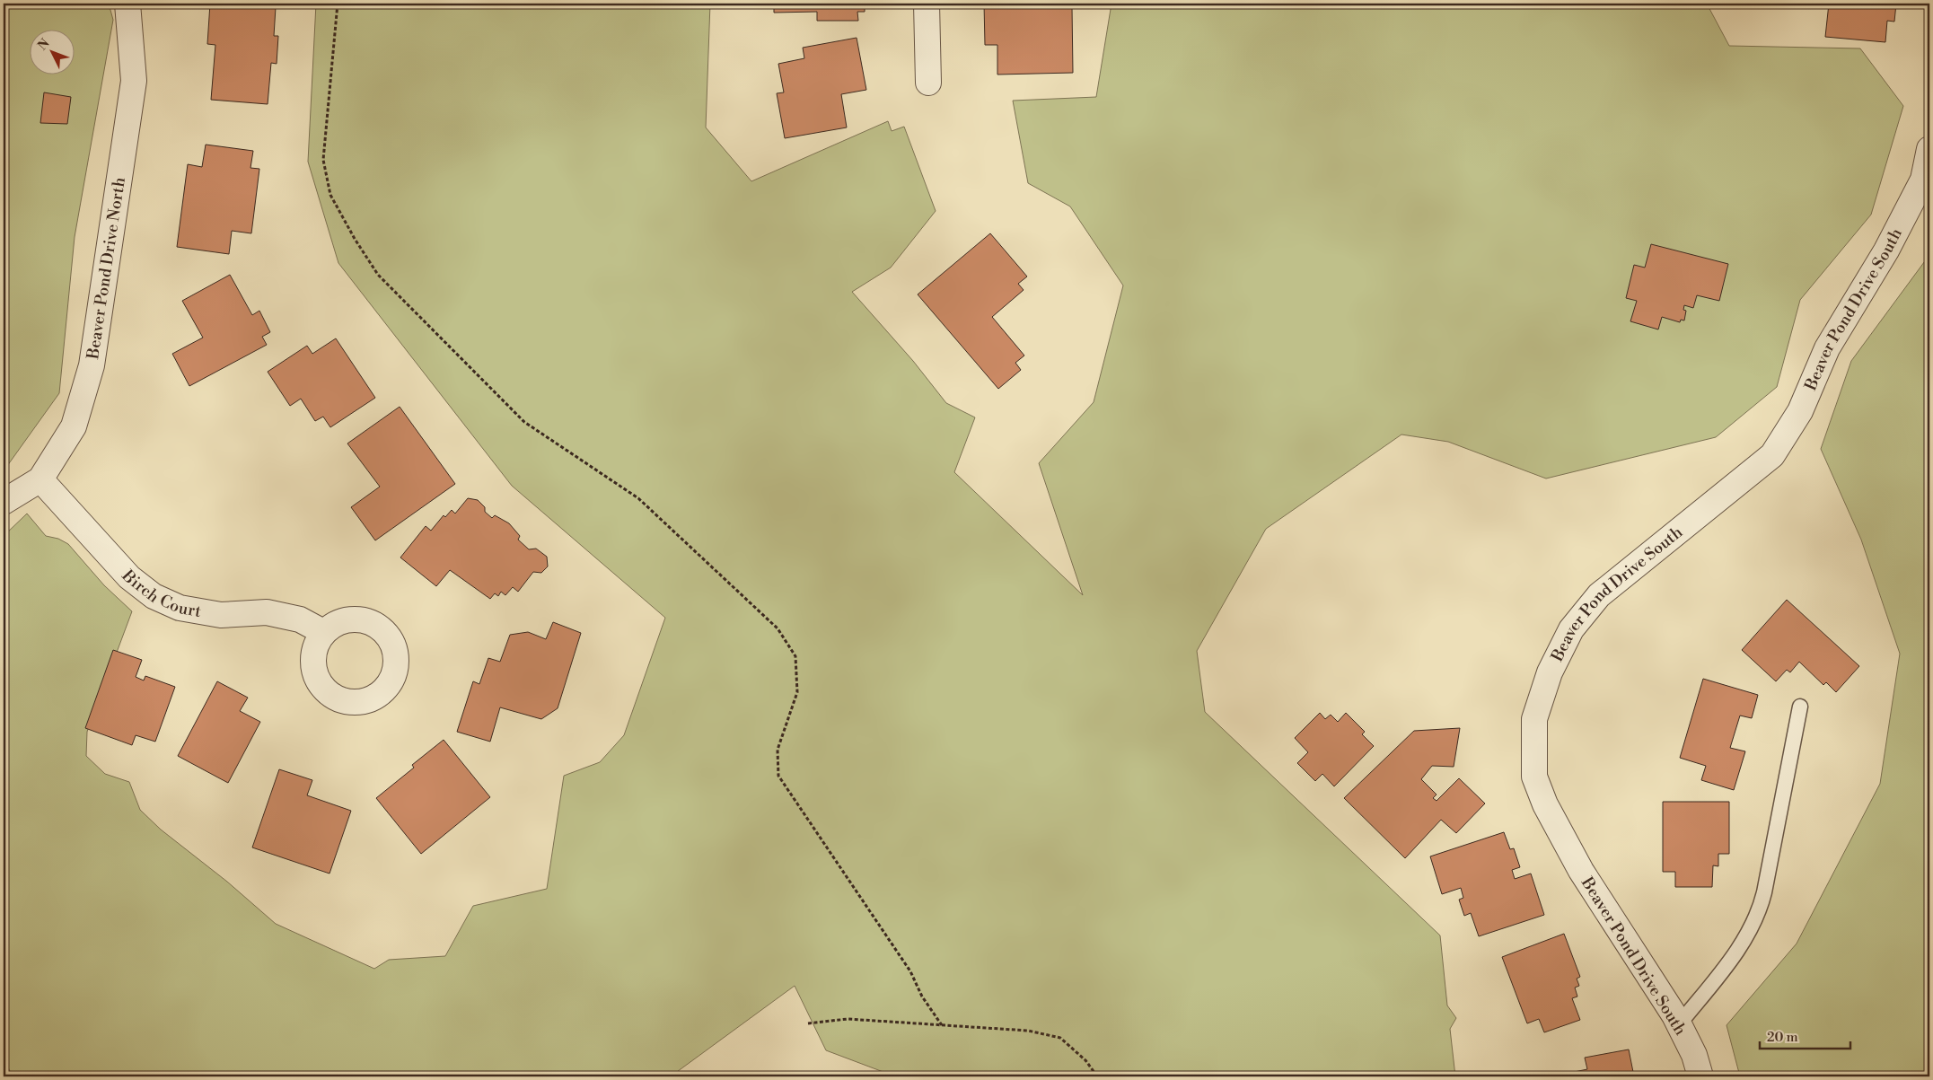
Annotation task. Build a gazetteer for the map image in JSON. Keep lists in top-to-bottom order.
{
  "streets": {
    "street": ["Beaver Pond Drive North", "Beaver Pond Drive South", "Birch Court"]
  },
  "crossings": [
    ["Beaver Pond Drive North", "Birch Court"]
  ],
  "scale_bar": "20 m",
  "north": "top left"
}
